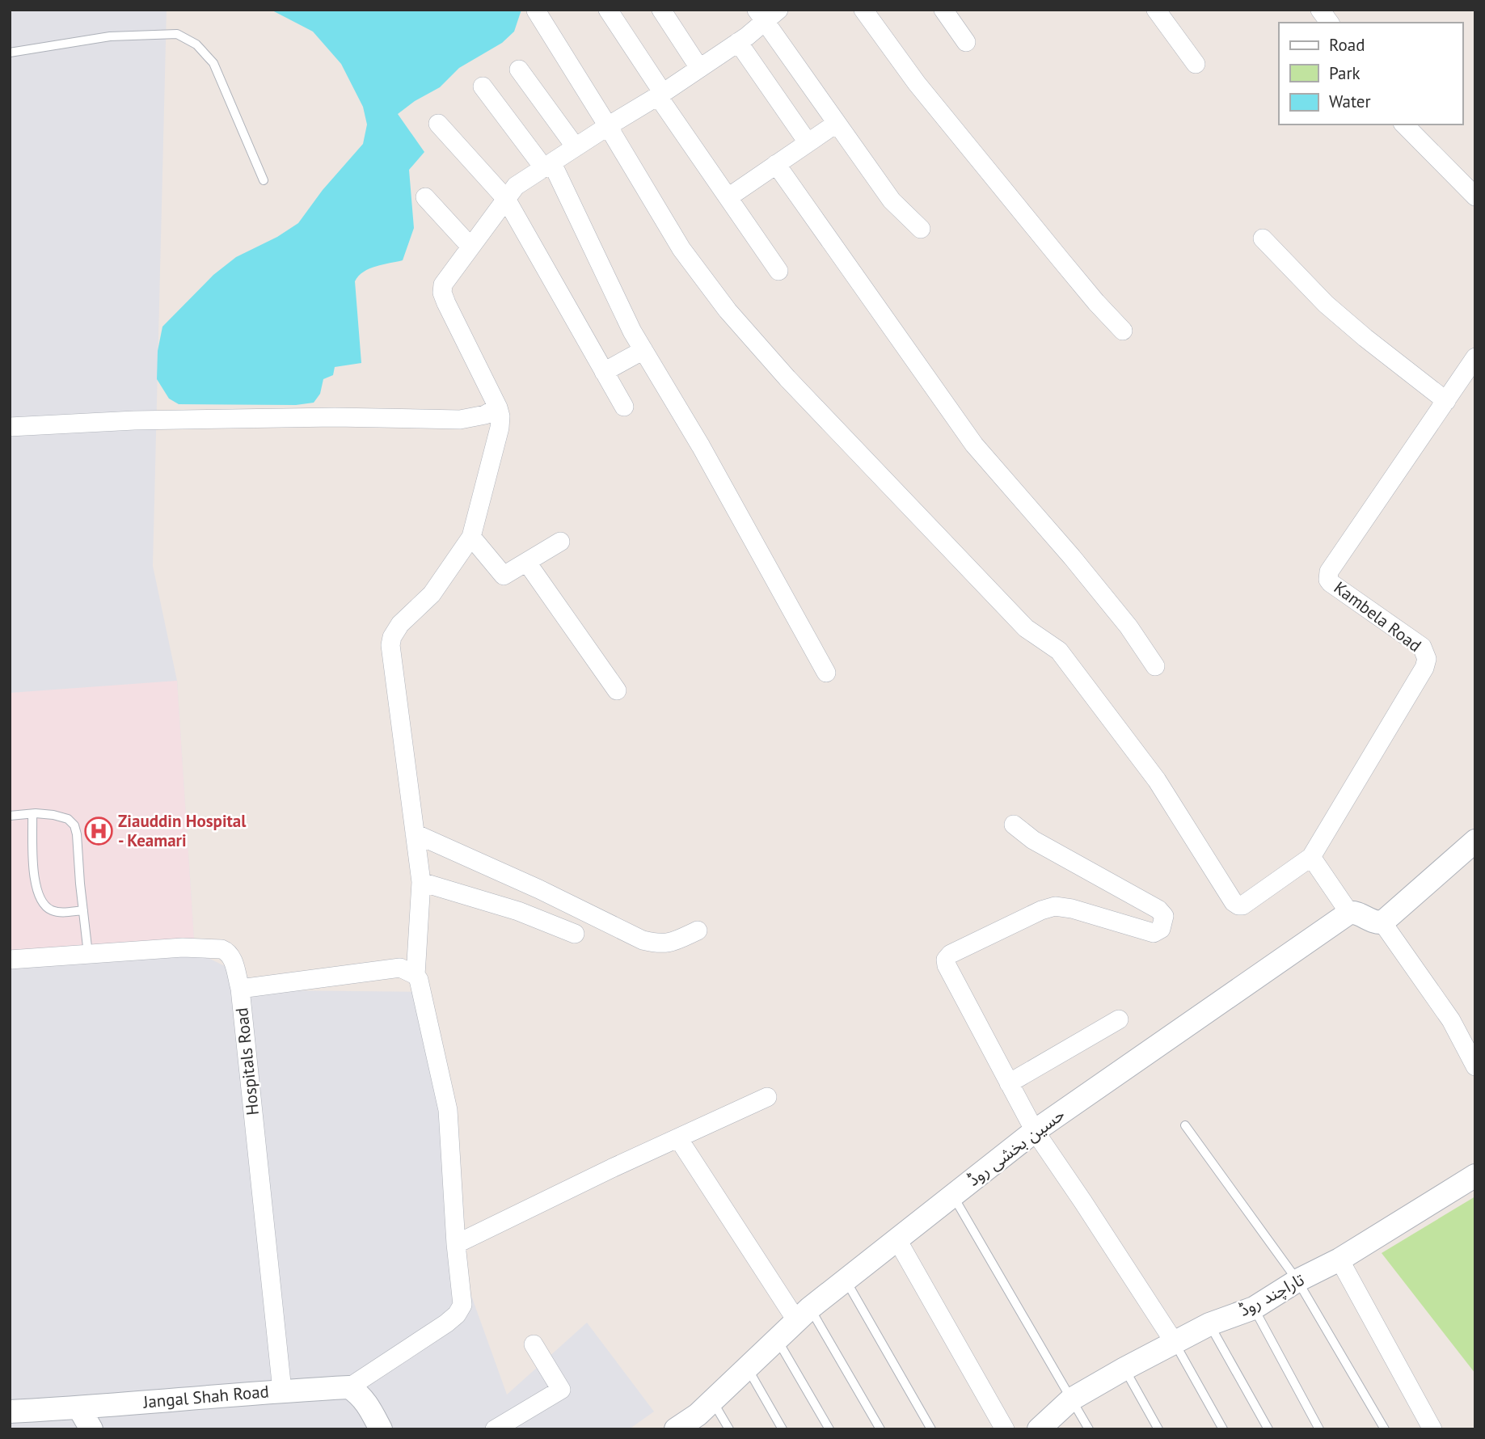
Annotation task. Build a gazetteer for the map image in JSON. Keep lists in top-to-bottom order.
{
  "streets": {
    "street": [
      "Kambela Road",
      "Hospitals Road",
      "حسین بخشی روڈ",
      "تاراچند روڈ",
      "Jangal Shah Road"
    ]
  },
  "crossings": [
    ["Hospitals Road", "Jangal Shah Road"]
  ],
  "places": {
    "hospital": ["Ziauddin Hospital - Keamari"]
  },
  "legend": ["Road", "Park", "Water"]
}
